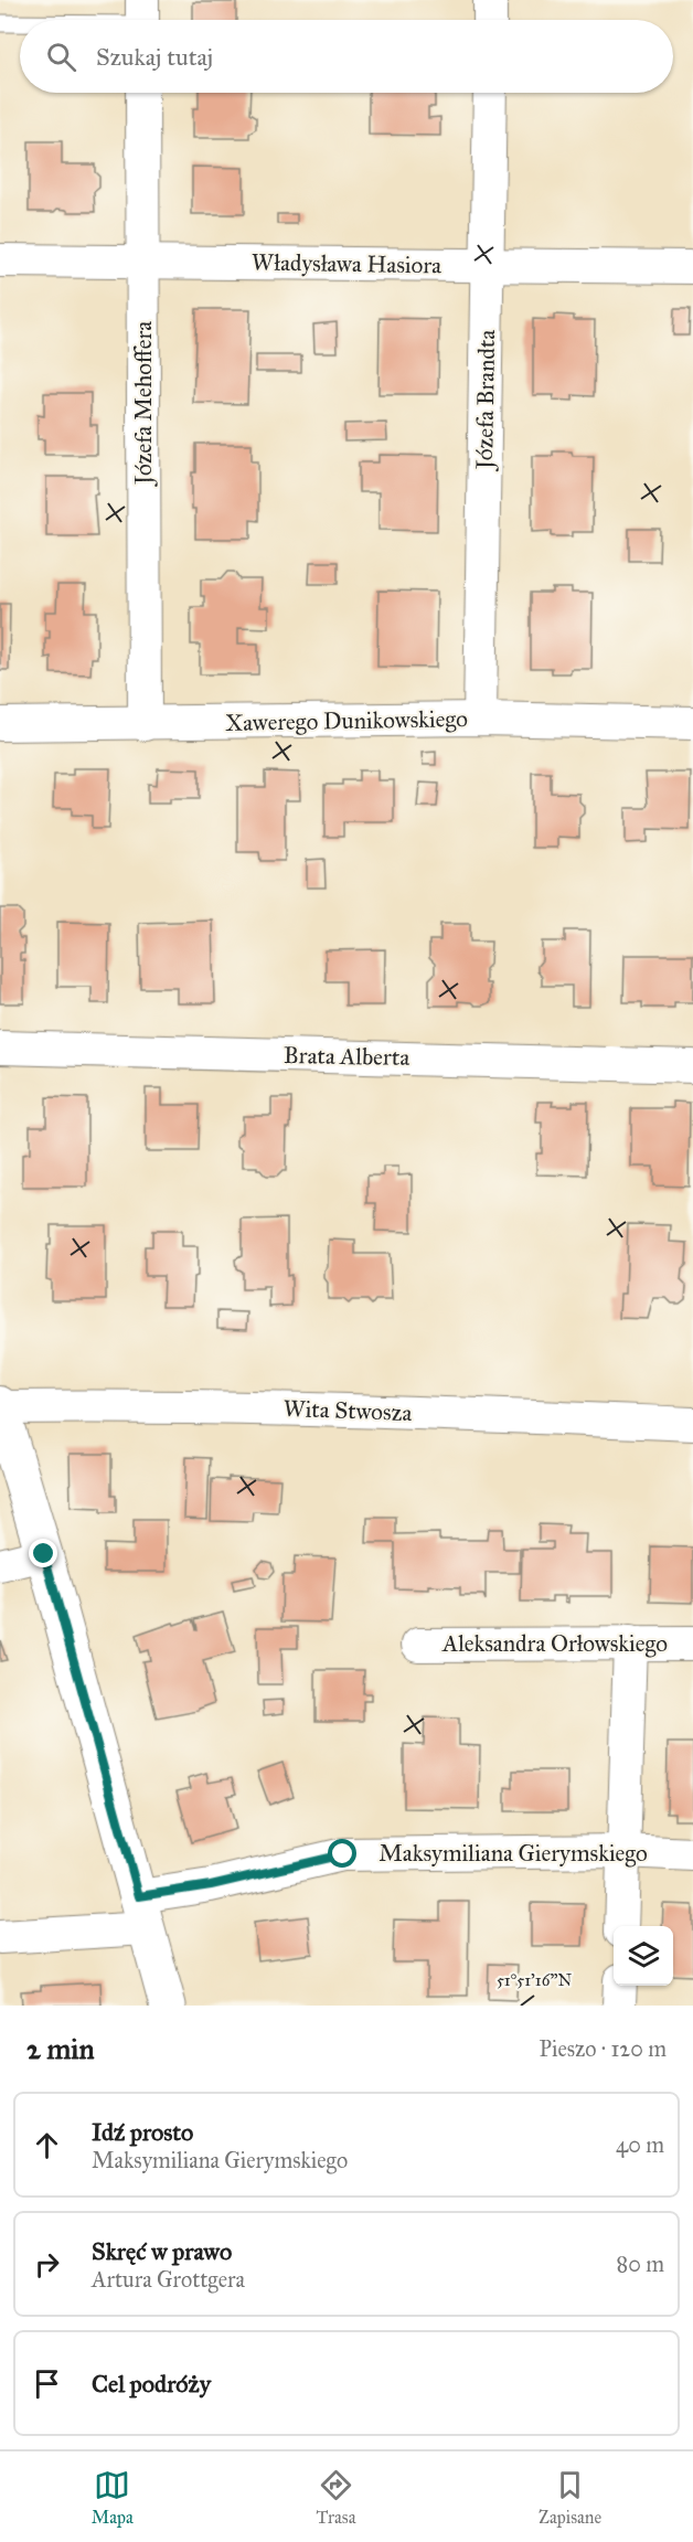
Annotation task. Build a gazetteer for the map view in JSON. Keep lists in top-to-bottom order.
{
  "streets": {
    "street": [
      "Władysława Hasiora",
      "Józefa Brandta",
      "Józefa Mehoffera",
      "Xawerego Dunikowskiego",
      "Brata Alberta",
      "Wita Stwosza",
      "Aleksandra Orłowskiego",
      "Maksymiliana Gierymskiego"
    ]
  },
  "crossings": [
    ["Władysława Hasiora", "Józefa Brandta"],
    ["Władysława Hasiora", "Józefa Mehoffera"],
    ["Józefa Brandta", "Xawerego Dunikowskiego"],
    ["Józefa Mehoffera", "Xawerego Dunikowskiego"]
  ],
  "page": {
    "search": "Szukaj tutaj",
    "heading": ["2 min", "Pieszo · 120 m"],
    "list": [
      ["Idź prosto", "Maksymiliana Gierymskiego", "40 m"],
      ["Skręć w prawo", "Artura Grottgera", "80 m"],
      "Cel podróży"
    ],
    "nav": ["Mapa", "Trasa", "Zapisane"]
  },
  "coordinates": ["51°51'16\"N"]
}
